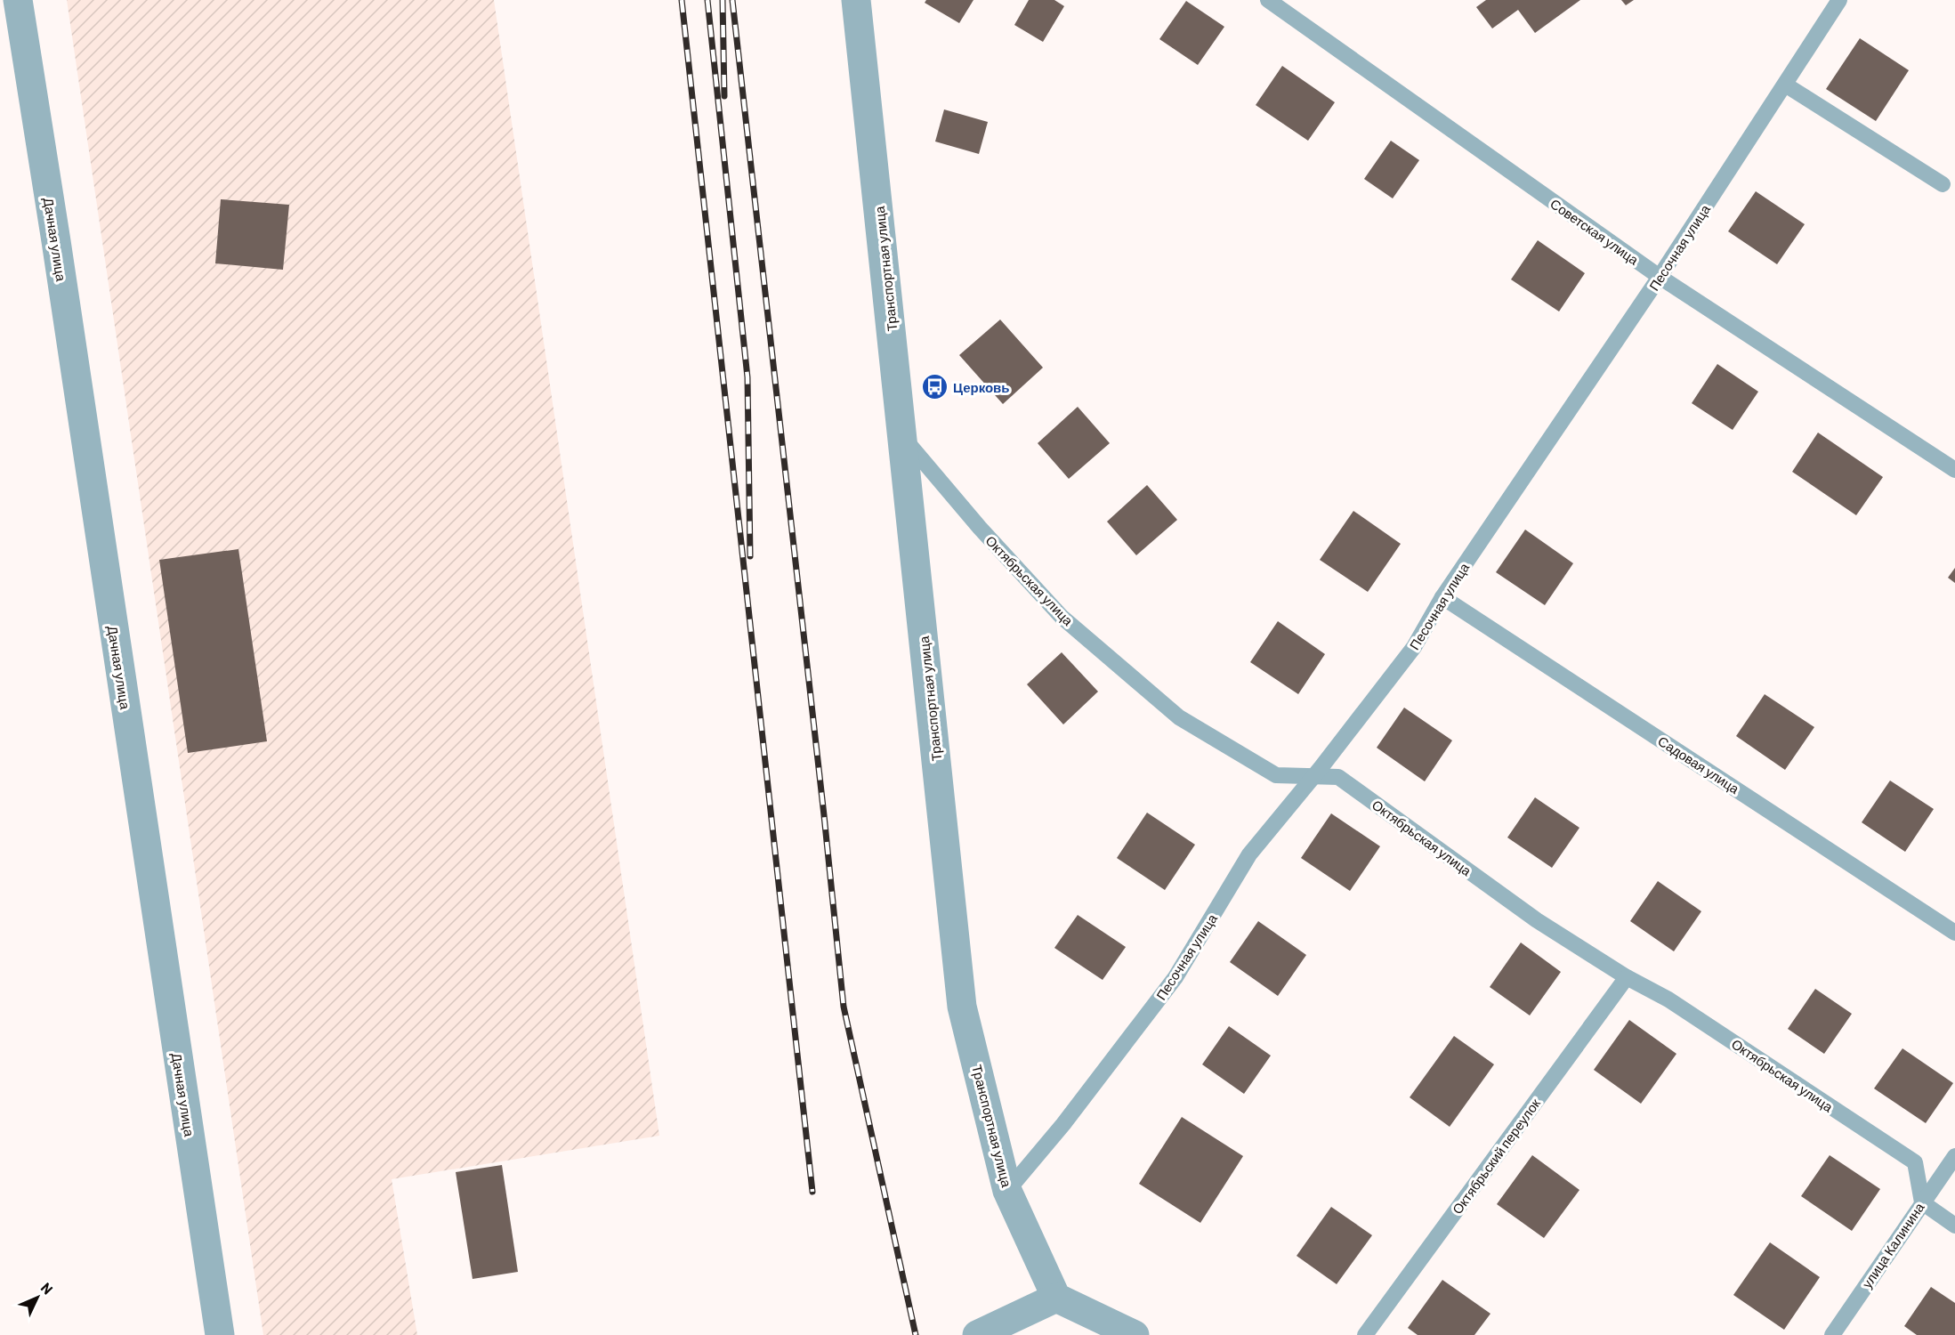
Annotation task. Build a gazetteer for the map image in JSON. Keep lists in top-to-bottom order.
{
  "streets": {
    "street": ["Дачная улица", "Транспортная улица"],
    "lane": [
      "Советская улица",
      "Песочная улица",
      "Октябрьская улица",
      "Садовая улица",
      "Октябрьский переулок",
      "улица Калинина"
    ]
  },
  "crossings": [
    ["Советская улица", "Песочная улица"],
    ["Песочная улица", "Транспортная улица"],
    ["Песочная улица", "Октябрьская улица"],
    ["Песочная улица", "Садовая улица"],
    ["Транспортная улица", "Октябрьская улица"],
    ["Октябрьская улица", "Октябрьский переулок"],
    ["Октябрьская улица", "улица Калинина"]
  ],
  "places": {
    "bus stop": ["Церковь"]
  },
  "north": "top right"
}
